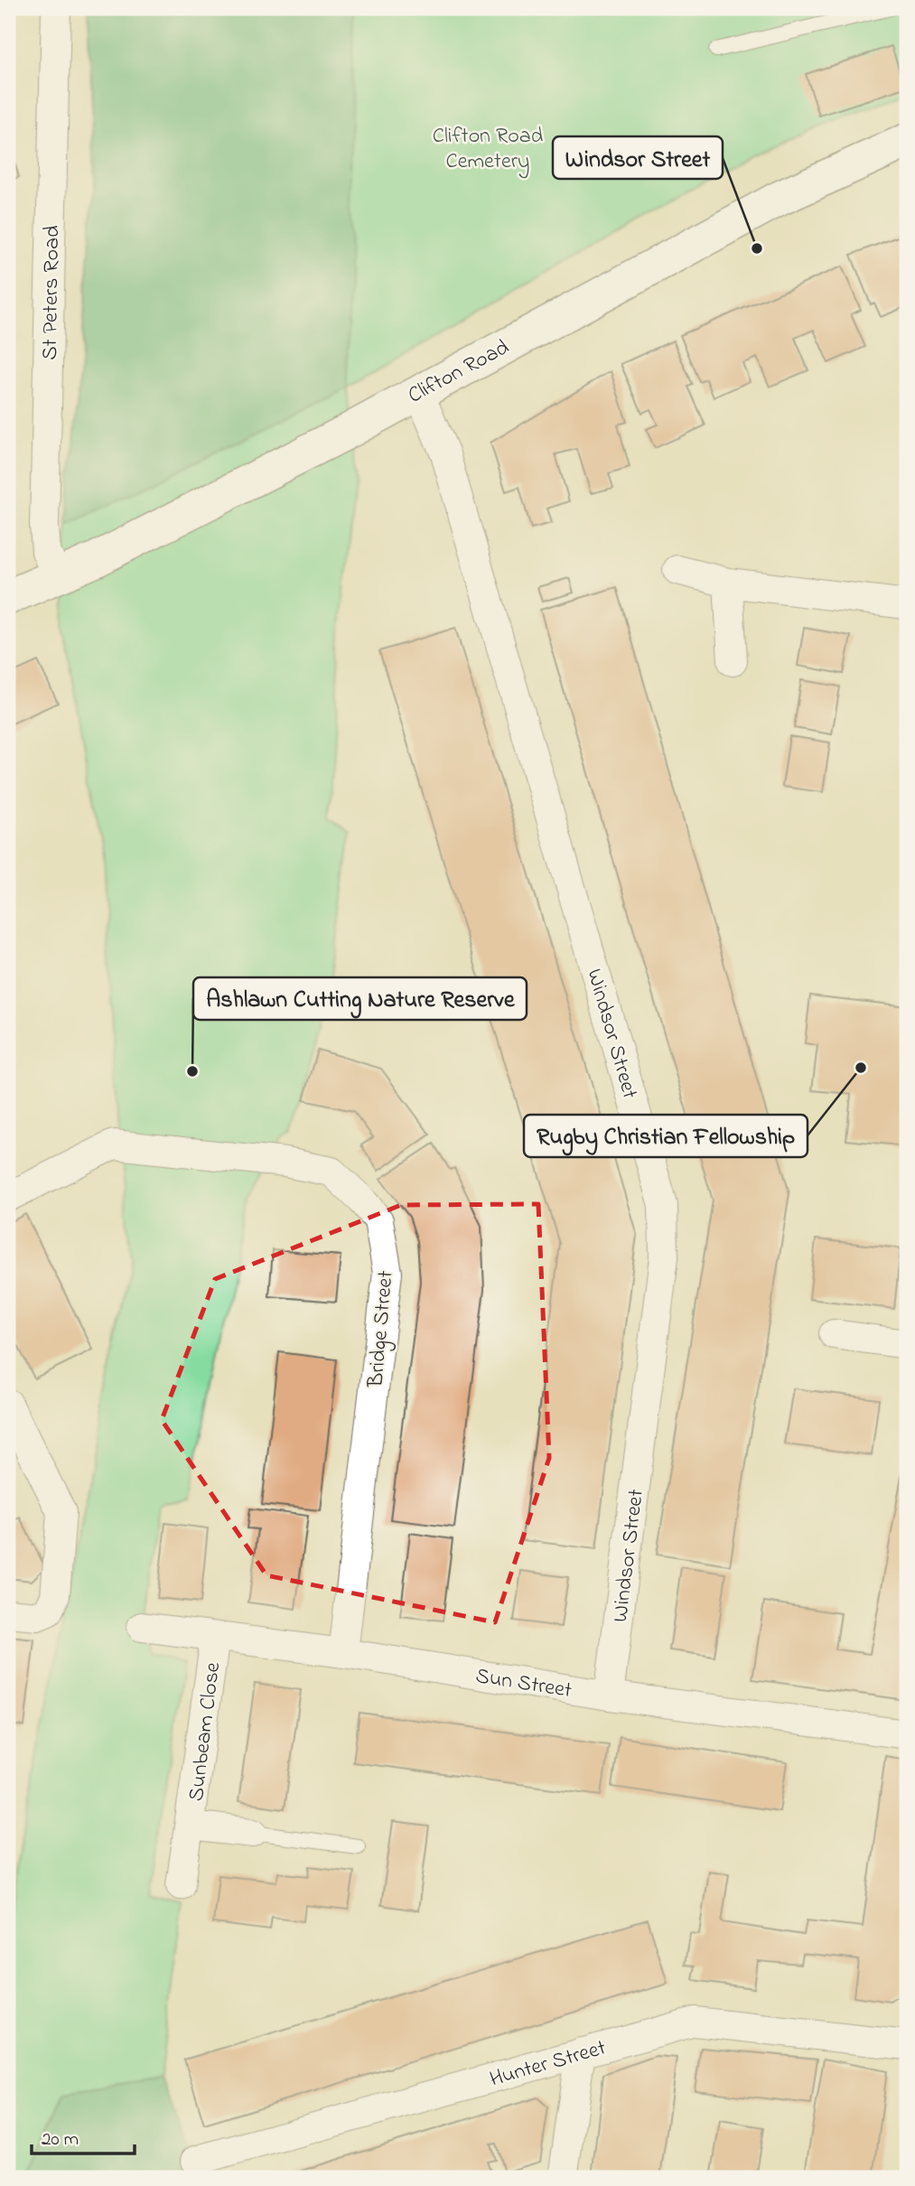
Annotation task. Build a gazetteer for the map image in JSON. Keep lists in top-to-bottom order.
{
  "streets": {
    "street": [
      "St Peters Road",
      "Clifton Road",
      "Windsor Street",
      "Bridge Street",
      "Sun Street",
      "Sunbeam Close",
      "Hunter Street"
    ]
  },
  "crossings": [
    ["St Peters Road", "Clifton Road"],
    ["Clifton Road", "Windsor Street"],
    ["Windsor Street", "Sun Street"],
    ["Bridge Street", "Sun Street"],
    ["Sun Street", "Sunbeam Close"]
  ],
  "parks": ["Clifton Road Cemetery"],
  "places": ["Windsor Street", "Rugby Christian Fellowship", "Ashlawn Cutting Nature Reserve"],
  "scale_bar": "20 m"
}
